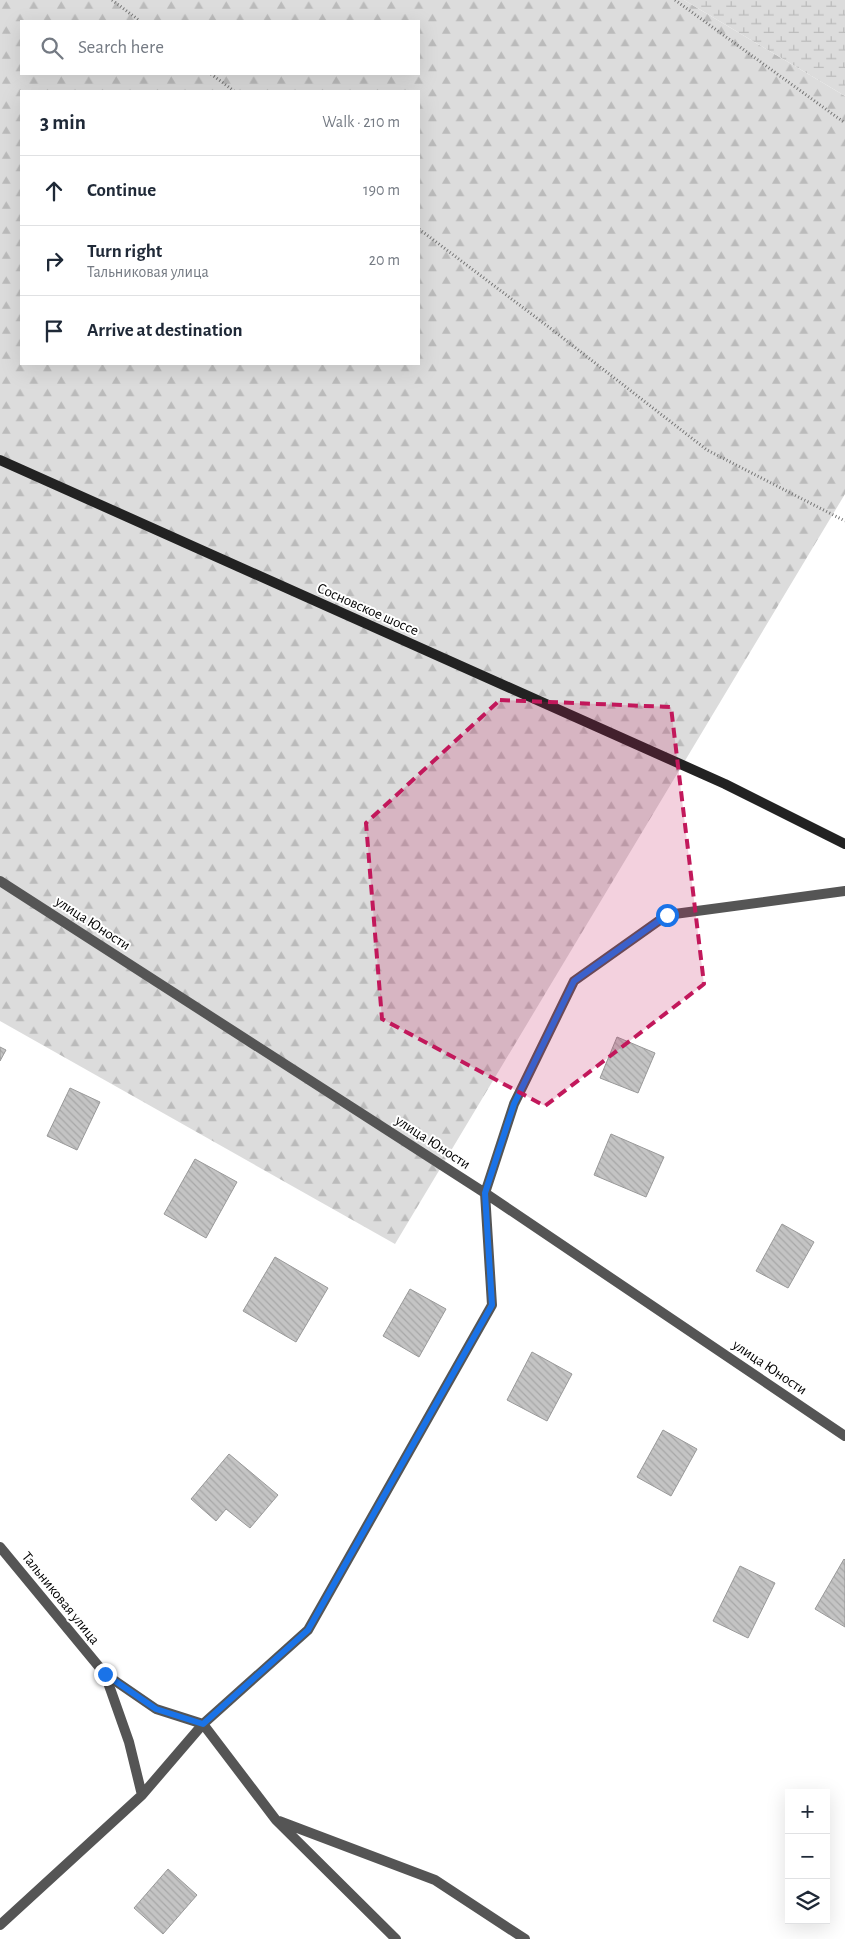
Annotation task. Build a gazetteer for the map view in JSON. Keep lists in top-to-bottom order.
{
  "streets": {
    "street": ["Сосновское шоссе", "улица Юности", "Тальниковая улица"]
  },
  "page": {
    "search": "Search here",
    "heading": ["3 min", "Walk · 210 m"],
    "list": [
      ["Continue", "190 m"],
      ["Turn right", "Тальниковая улица", "20 m"],
      "Arrive at destination"
    ],
    "map_buttons": ["+", "−"]
  }
}
